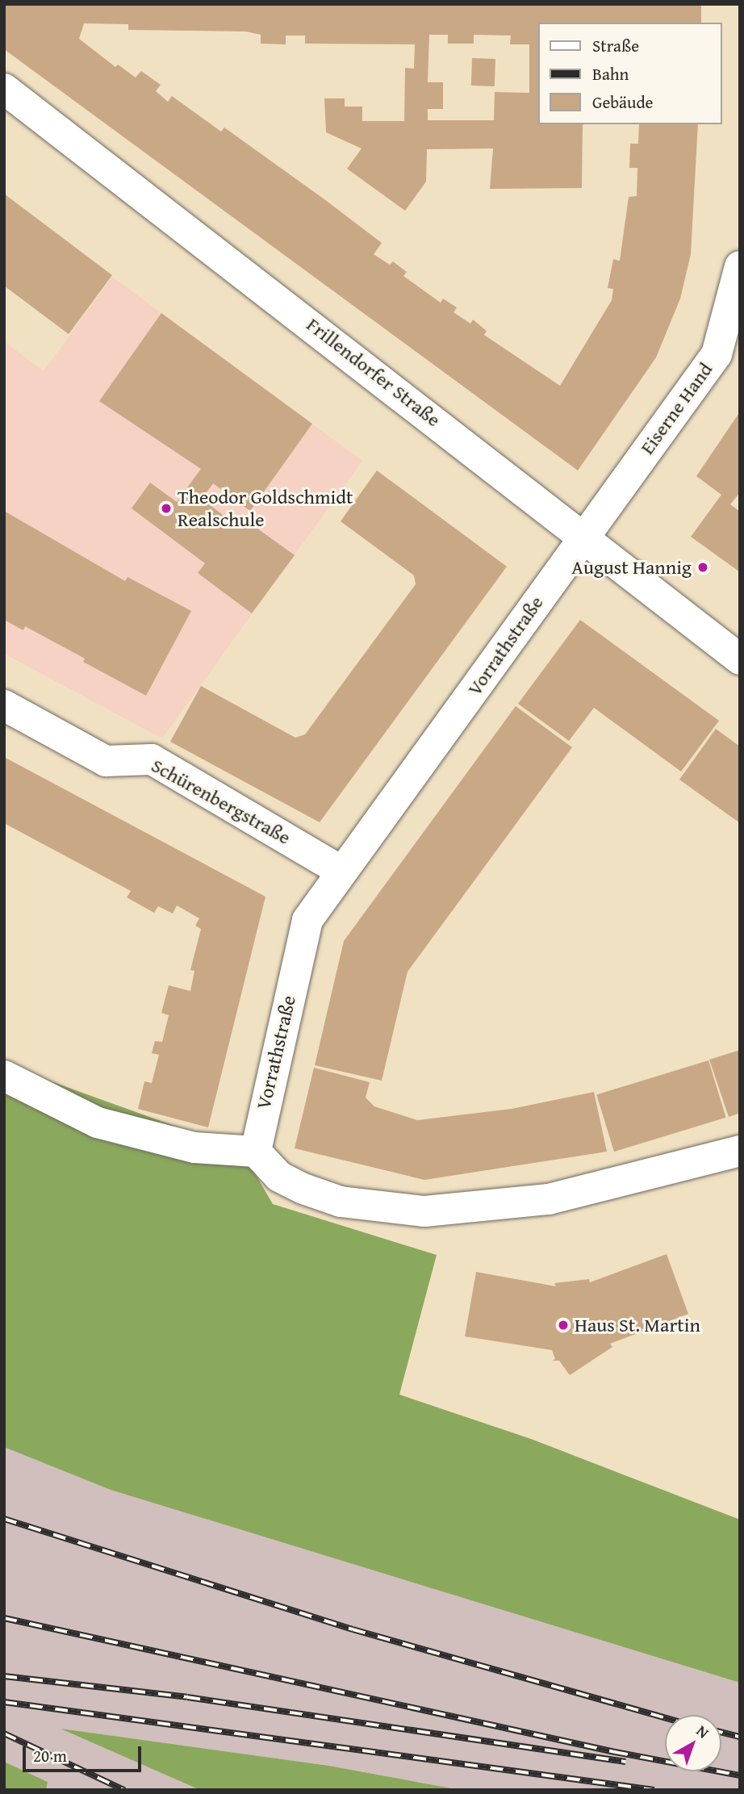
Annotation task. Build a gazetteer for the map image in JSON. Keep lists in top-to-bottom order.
{
  "streets": {
    "street": [
      "Frillendorfer Straße",
      "Eiserne Hand",
      "Vorrathstraße",
      "Schürenbergstraße"
    ]
  },
  "crossings": [
    ["Frillendorfer Straße", "Eiserne Hand"],
    ["Frillendorfer Straße", "Vorrathstraße"],
    ["Eiserne Hand", "Vorrathstraße"],
    ["Vorrathstraße", "Schürenbergstraße"]
  ],
  "places": ["Theodor Goldschmidt Realschule", "August Hannig", "Haus St. Martin"],
  "legend": ["Straße", "Bahn", "Gebäude"],
  "scale_bar": "20 m",
  "north": "top right"
}
